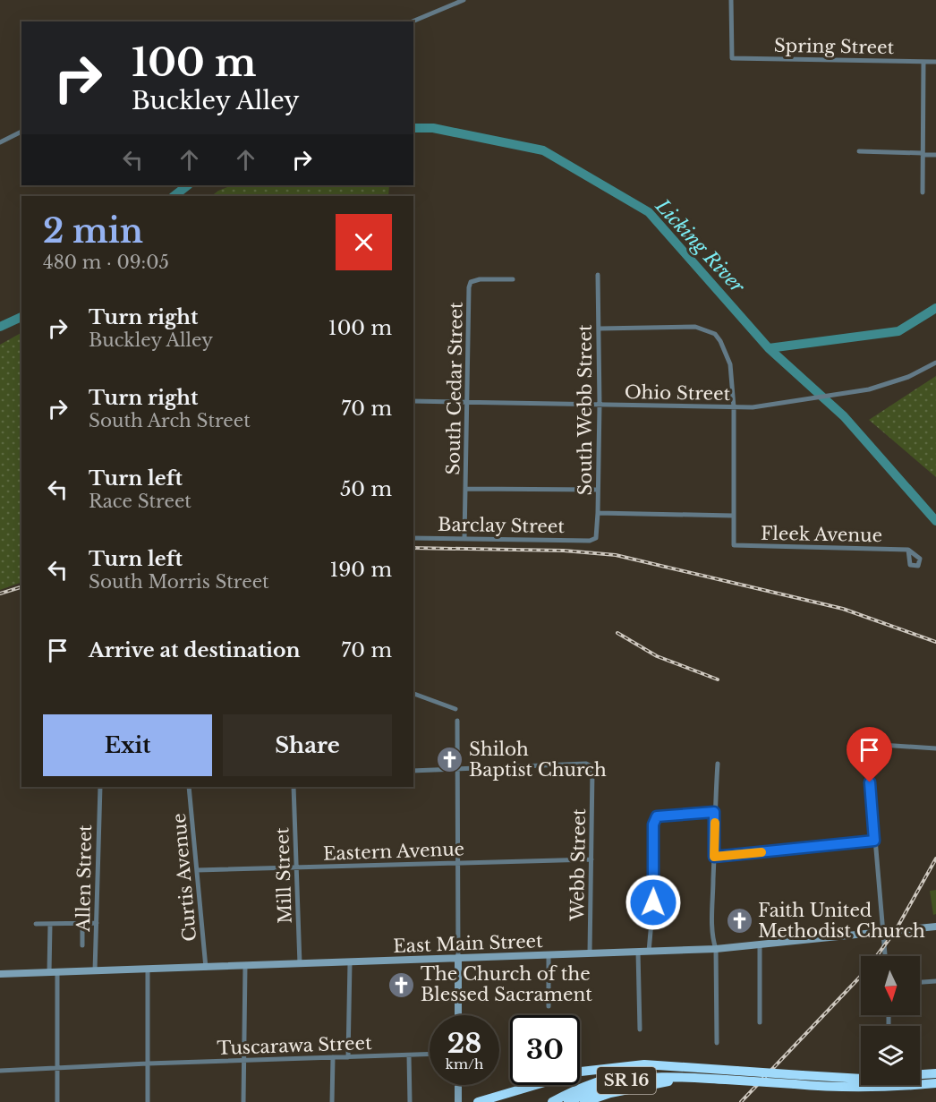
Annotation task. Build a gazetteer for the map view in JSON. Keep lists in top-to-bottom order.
{
  "streets": {
    "highway": ["SR 16"],
    "main road": ["East Main Street"],
    "street": [
      "Spring Street",
      "South Cedar Street",
      "Ohio Street",
      "South Webb Street",
      "Barclay Street",
      "Fleek Avenue",
      "Eastern Avenue",
      "Webb Street",
      "Mill Street",
      "Curtis Avenue",
      "Allen Street",
      "Tuscarawa Street"
    ]
  },
  "crossings": [
    ["South Cedar Street", "Ohio Street"],
    ["South Cedar Street", "Barclay Street"],
    ["Ohio Street", "South Webb Street"],
    ["South Webb Street", "Barclay Street"],
    ["Eastern Avenue", "Webb Street"],
    ["Eastern Avenue", "Mill Street"],
    ["Eastern Avenue", "Curtis Avenue"],
    ["Webb Street", "East Main Street"],
    ["Mill Street", "East Main Street"],
    ["Curtis Avenue", "East Main Street"],
    ["Allen Street", "East Main Street"]
  ],
  "water": ["Licking River"],
  "places": {
    "church": ["Shiloh Baptist Church", "Faith United Methodist Church", "The Church of the Blessed Sacrament"]
  },
  "north": "bottom",
  "page": {
    "turn": ["100 m", "Buckley Alley"],
    "heading": ["2 min", "480 m · 09:05"],
    "list": [
      {
        "name": "Turn right",
        "note": "Buckley Alley",
        "value": "100 m"
      },
      {
        "name": "Turn right",
        "note": "South Arch Street",
        "value": "70 m"
      },
      {
        "name": "Turn left",
        "note": "Race Street",
        "value": "50 m"
      },
      {
        "name": "Turn left",
        "note": "South Morris Street",
        "value": "190 m"
      },
      {
        "name": "Arrive at destination",
        "value": "70 m"
      }
    ],
    "buttons": ["Exit", "Share"],
    "speed": "28 km/h",
    "limit": "30"
  }
}
